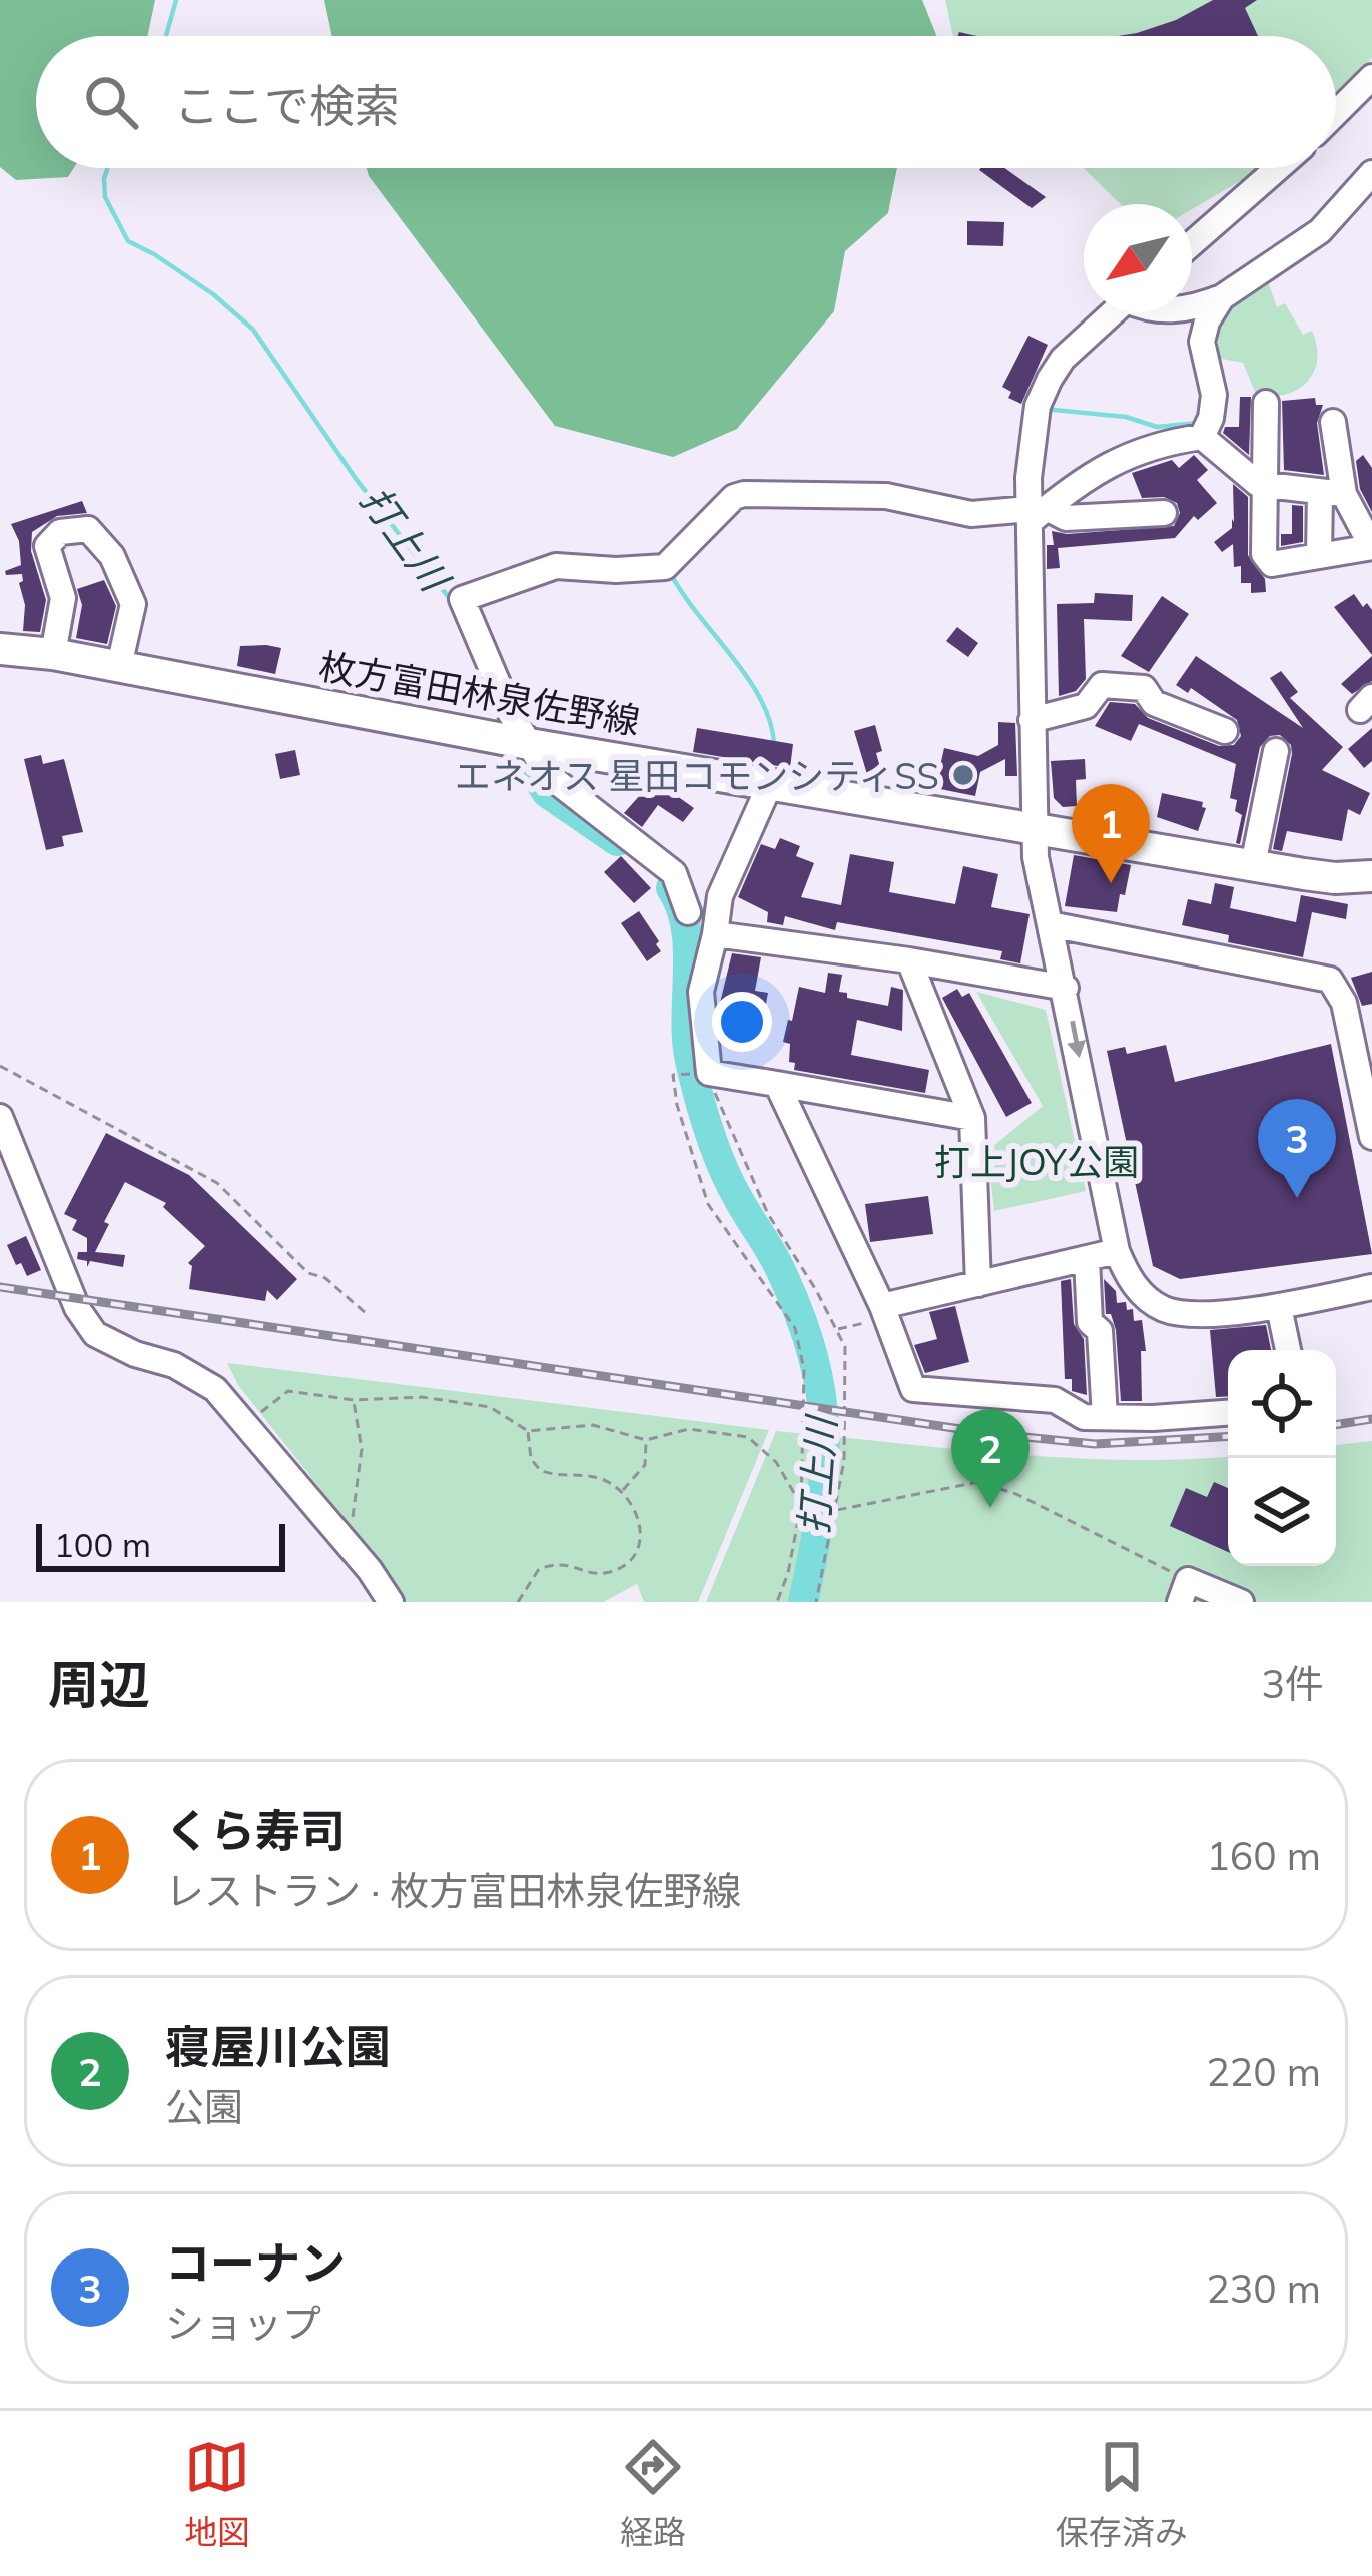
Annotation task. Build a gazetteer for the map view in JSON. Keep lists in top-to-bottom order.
{
  "streets": {
    "main road": ["枚方富田林泉佐野線"]
  },
  "water": ["打上川"],
  "parks": ["打上JOY公園"],
  "places": ["エネオス 星田コモンシティSS"],
  "scale_bar": "100 m",
  "north": "bottom left",
  "page": {
    "search": "ここで検索",
    "pins": ["1", "3", "2"],
    "scale": "100 m",
    "heading": ["周辺", "3件"],
    "list": [
      {
        "mark": "1",
        "name": "くら寿司",
        "note": "レストラン · 枚方富田林泉佐野線",
        "value": "160 m"
      },
      {
        "mark": "2",
        "name": "寝屋川公園",
        "note": "公園",
        "value": "220 m"
      },
      {
        "mark": "3",
        "name": "コーナン",
        "note": "ショップ",
        "value": "230 m"
      }
    ],
    "nav": ["地図", "経路", "保存済み"]
  }
}
